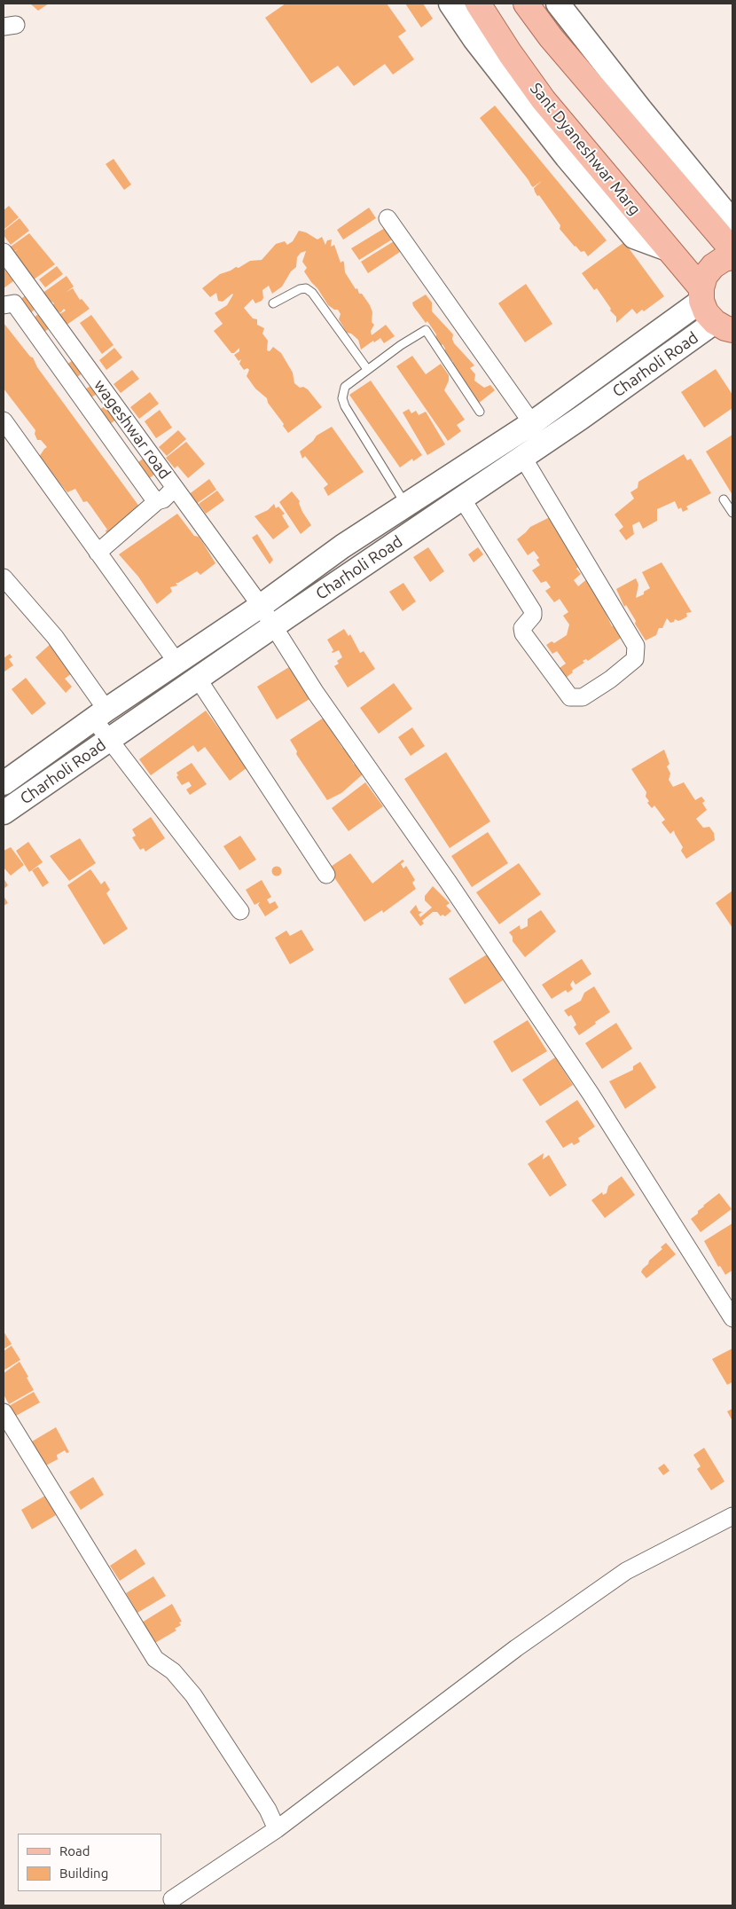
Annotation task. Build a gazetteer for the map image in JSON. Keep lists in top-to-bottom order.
{
  "streets": {
    "main road": ["Sant Dyaneshwar Marg"],
    "street": ["Charholi Road", "wageshwar road"]
  },
  "crossings": [
    ["Sant Dyaneshwar Marg", "Charholi Road"],
    ["Charholi Road", "wageshwar road"]
  ],
  "legend": ["Road", "Building"]
}
